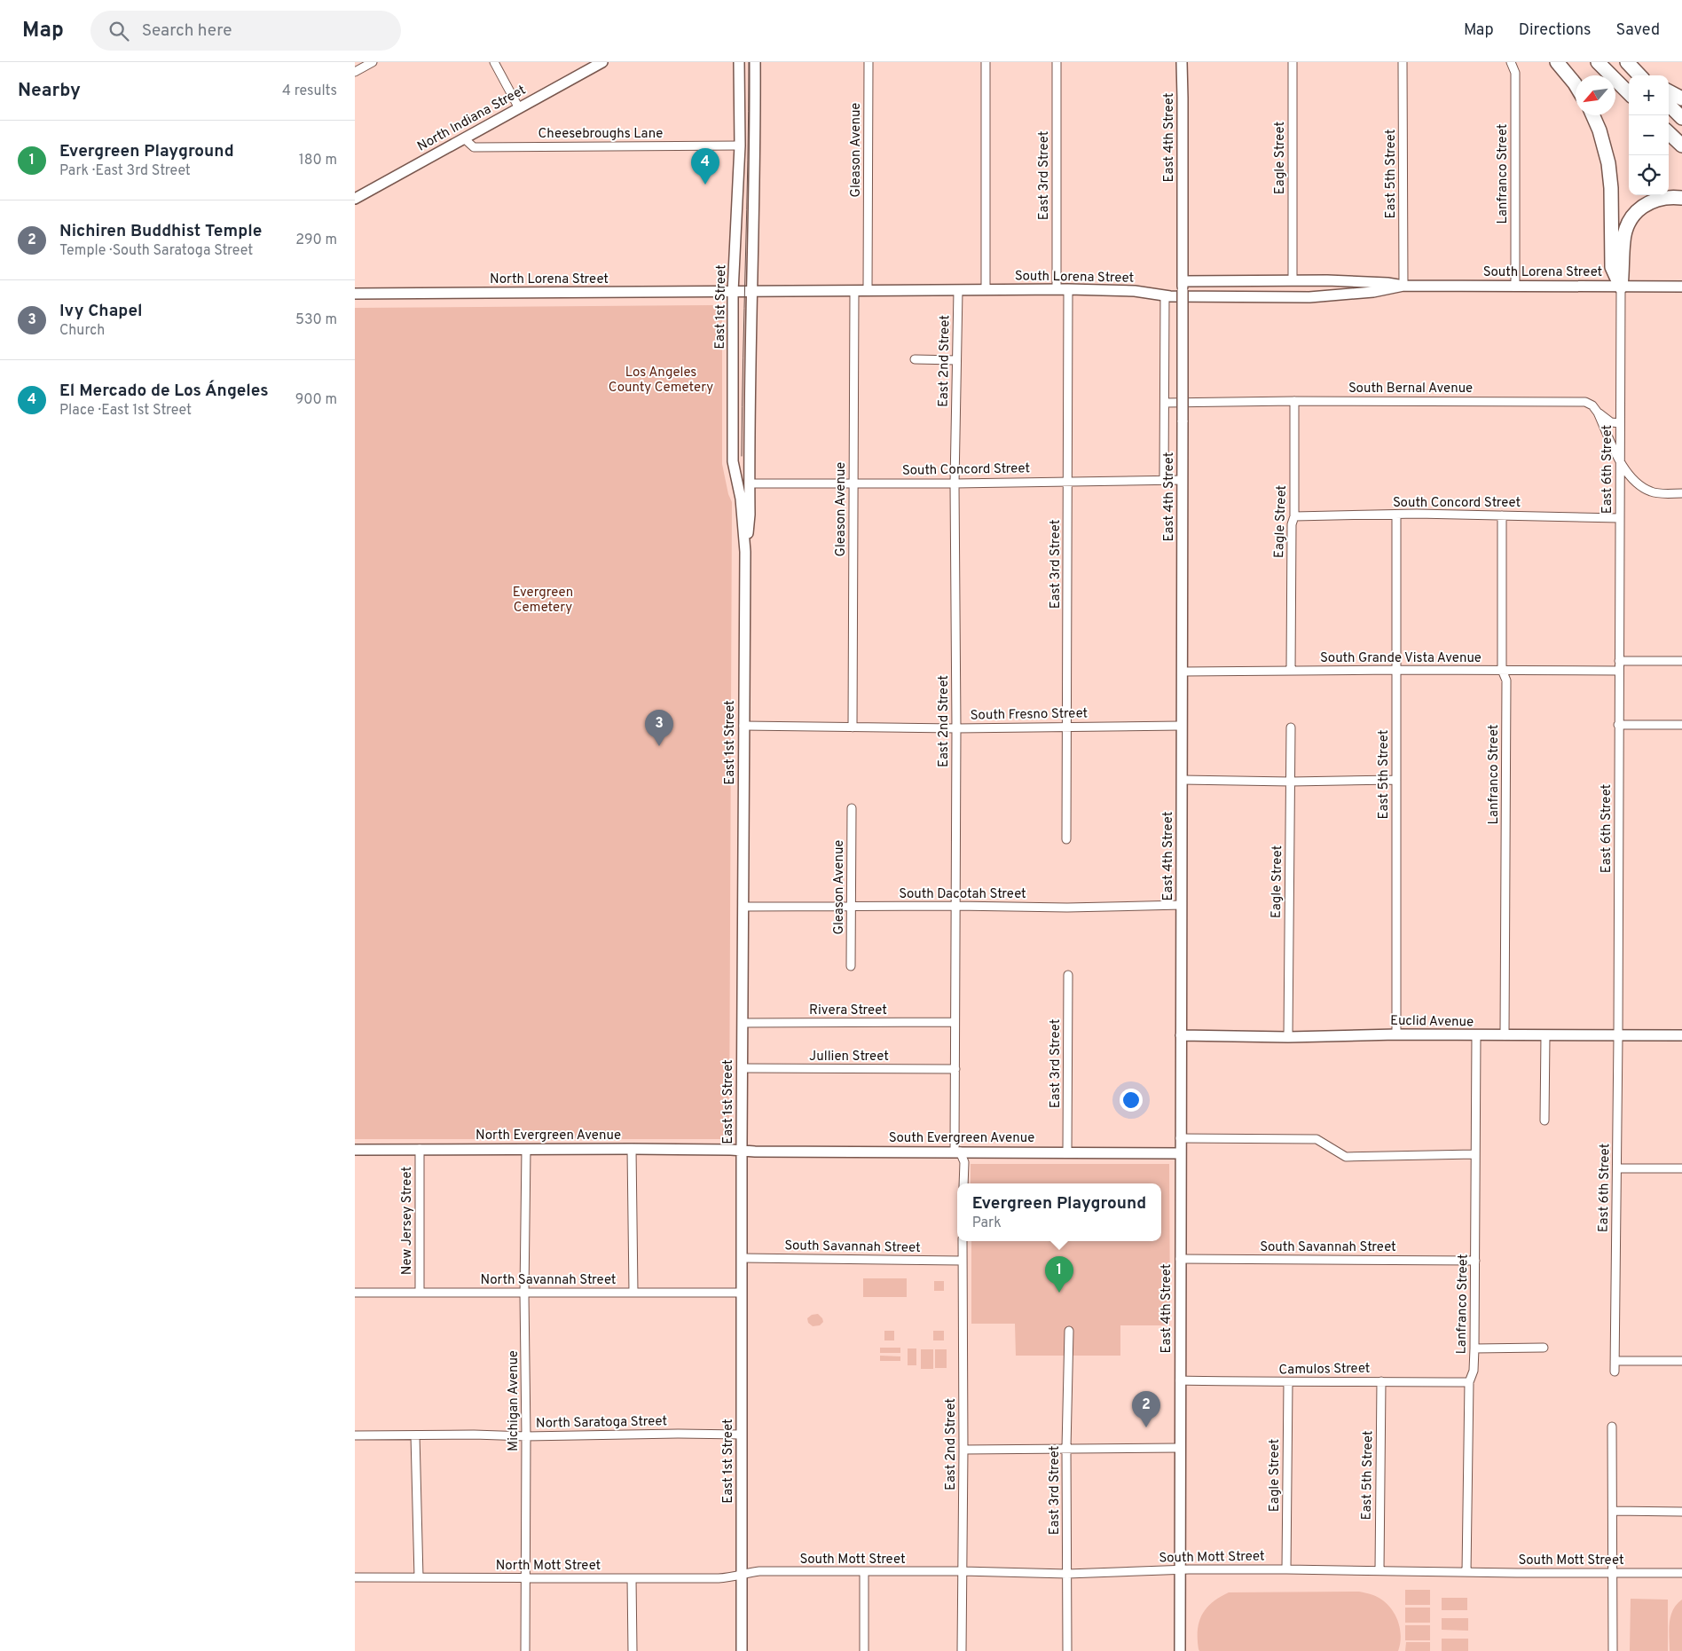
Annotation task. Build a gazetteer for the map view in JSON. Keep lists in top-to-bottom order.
{
  "streets": {
    "street": [
      "North Indiana Street",
      "Cheesebroughs Lane",
      "East 4th Street",
      "Gleason Avenue",
      "Eagle Street",
      "East 5th Street",
      "Lanfranco Street",
      "East 3rd Street",
      "South Lorena Street",
      "North Lorena Street",
      "East 1st Street",
      "East 2nd Street",
      "South Bernal Avenue",
      "East 6th Street",
      "South Concord Street",
      "South Grande Vista Avenue",
      "South Fresno Street",
      "South Dacotah Street",
      "Rivera Street",
      "Euclid Avenue",
      "Jullien Street",
      "North Evergreen Avenue",
      "South Evergreen Avenue",
      "New Jersey Street",
      "South Savannah Street",
      "North Savannah Street",
      "Camulos Street",
      "Michigan Avenue",
      "North Saratoga Street",
      "South Mott Street",
      "North Mott Street"
    ]
  },
  "crossings": [
    ["North Indiana Street", "Cheesebroughs Lane"],
    ["Cheesebroughs Lane", "East 1st Street"],
    ["East 4th Street", "South Lorena Street"],
    ["East 4th Street", "South Bernal Avenue"],
    ["East 4th Street", "South Concord Street"],
    ["East 4th Street", "South Grande Vista Avenue"],
    ["East 4th Street", "South Fresno Street"],
    ["East 4th Street", "South Dacotah Street"],
    ["East 4th Street", "Euclid Avenue"],
    ["East 4th Street", "South Evergreen Avenue"],
    ["East 4th Street", "South Savannah Street"],
    ["East 4th Street", "Camulos Street"],
    ["East 4th Street", "South Mott Street"],
    ["Gleason Avenue", "South Lorena Street"],
    ["Gleason Avenue", "South Concord Street"],
    ["Gleason Avenue", "South Fresno Street"],
    ["Gleason Avenue", "South Dacotah Street"],
    ["Eagle Street", "South Lorena Street"],
    ["Eagle Street", "South Bernal Avenue"],
    ["Eagle Street", "South Concord Street"],
    ["Eagle Street", "South Grande Vista Avenue"],
    ["Eagle Street", "Euclid Avenue"],
    ["Eagle Street", "Camulos Street"],
    ["Eagle Street", "South Mott Street"],
    ["East 5th Street", "South Lorena Street"],
    ["East 5th Street", "South Concord Street"],
    ["East 5th Street", "South Grande Vista Avenue"],
    ["East 5th Street", "Euclid Avenue"],
    ["East 5th Street", "Camulos Street"],
    ["East 5th Street", "South Mott Street"],
    ["Lanfranco Street", "South Lorena Street"],
    ["Lanfranco Street", "South Concord Street"],
    ["Lanfranco Street", "South Grande Vista Avenue"],
    ["Lanfranco Street", "Euclid Avenue"],
    ["Lanfranco Street", "South Savannah Street"],
    ["Lanfranco Street", "Camulos Street"],
    ["Lanfranco Street", "South Mott Street"],
    ["East 3rd Street", "South Lorena Street"],
    ["East 3rd Street", "South Concord Street"],
    ["East 3rd Street", "South Fresno Street"],
    ["East 3rd Street", "South Evergreen Avenue"],
    ["East 3rd Street", "South Mott Street"],
    ["South Lorena Street", "North Lorena Street"],
    ["South Lorena Street", "East 1st Street"],
    ["South Lorena Street", "East 2nd Street"],
    ["South Lorena Street", "East 6th Street"],
    ["North Lorena Street", "East 1st Street"],
    ["East 1st Street", "South Concord Street"],
    ["East 1st Street", "South Fresno Street"],
    ["East 1st Street", "South Dacotah Street"],
    ["East 1st Street", "Rivera Street"],
    ["East 1st Street", "Jullien Street"],
    ["East 1st Street", "North Evergreen Avenue"],
    ["East 1st Street", "South Evergreen Avenue"],
    ["East 1st Street", "South Savannah Street"],
    ["East 1st Street", "North Savannah Street"],
    ["East 1st Street", "North Saratoga Street"],
    ["East 1st Street", "South Mott Street"],
    ["East 1st Street", "North Mott Street"],
    ["East 2nd Street", "South Concord Street"],
    ["East 2nd Street", "South Fresno Street"],
    ["East 2nd Street", "South Dacotah Street"],
    ["East 2nd Street", "Rivera Street"],
    ["East 2nd Street", "Jullien Street"],
    ["East 2nd Street", "South Evergreen Avenue"],
    ["East 2nd Street", "South Savannah Street"],
    ["East 2nd Street", "South Mott Street"],
    ["South Bernal Avenue", "East 6th Street"],
    ["East 6th Street", "South Concord Street"],
    ["East 6th Street", "South Grande Vista Avenue"],
    ["East 6th Street", "Euclid Avenue"],
    ["North Evergreen Avenue", "South Evergreen Avenue"],
    ["North Evergreen Avenue", "New Jersey Street"],
    ["North Evergreen Avenue", "Michigan Avenue"],
    ["New Jersey Street", "North Savannah Street"],
    ["North Savannah Street", "Michigan Avenue"],
    ["Michigan Avenue", "North Saratoga Street"],
    ["Michigan Avenue", "North Mott Street"],
    ["South Mott Street", "North Mott Street"]
  ],
  "parks": ["Los Angeles County Cemetery", "Evergreen Cemetery"],
  "north": "bottom left",
  "page": {
    "header": "Map",
    "search": "Search here",
    "nav": ["Map", "Directions", "Saved"],
    "heading": ["Nearby", "4 results"],
    "map_buttons": ["+", "−"],
    "list": [
      {
        "mark": "1",
        "name": "Evergreen Playground",
        "note": "Park · East 3rd Street",
        "value": "180 m"
      },
      {
        "mark": "2",
        "name": "Nichiren Buddhist Temple",
        "note": "Temple · South Saratoga Street",
        "value": "290 m"
      },
      {
        "mark": "3",
        "name": "Ivy Chapel",
        "note": "Church",
        "value": "530 m"
      },
      {
        "mark": "4",
        "name": "El Mercado de Los Ángeles",
        "note": "Place · East 1st Street",
        "value": "900 m"
      }
    ],
    "pins": [
      "4",
      "3",
      "1",
      "2"
    ],
    "popup": ["Evergreen Playground", "Park"]
  }
}
